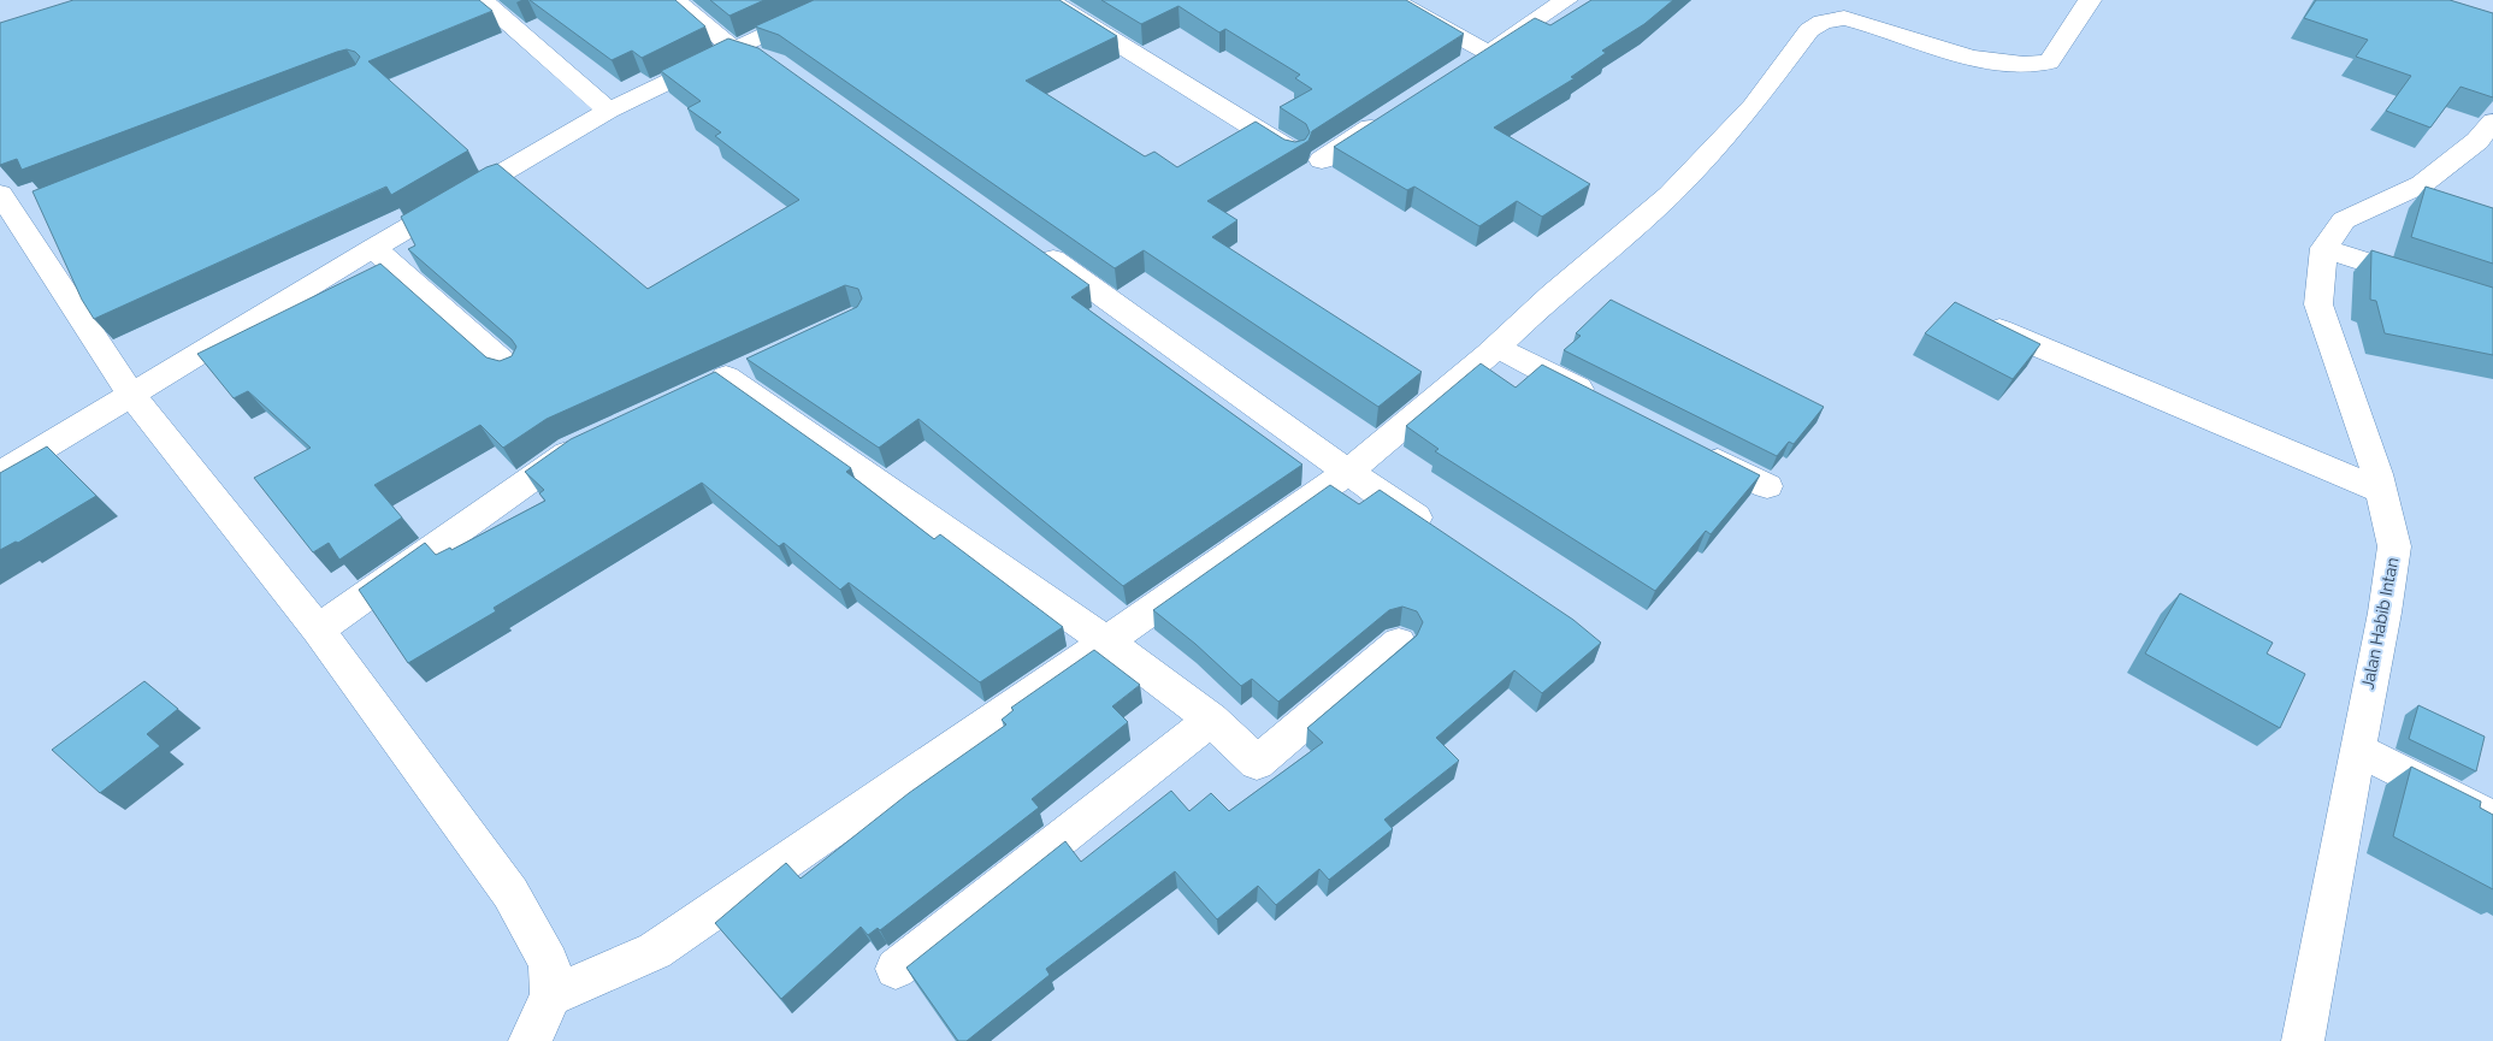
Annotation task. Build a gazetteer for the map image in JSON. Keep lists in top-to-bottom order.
{
  "streets": {
    "street": ["Jalan Habib Intan"]
  }
}
